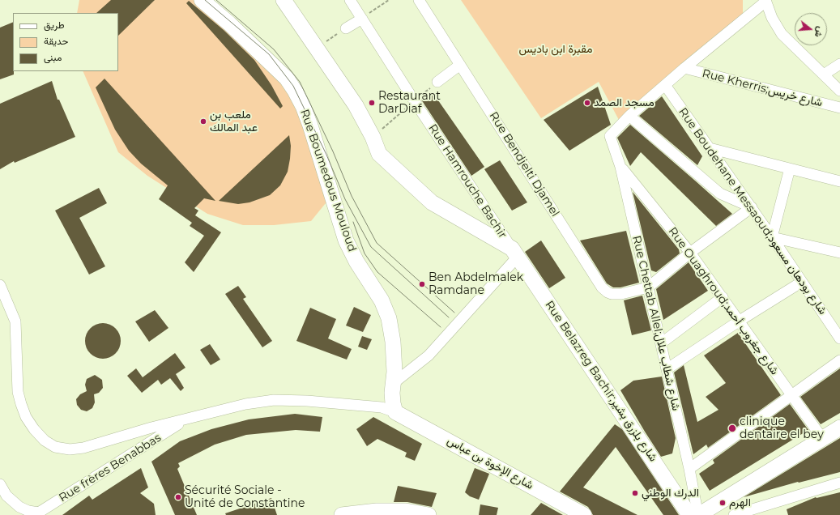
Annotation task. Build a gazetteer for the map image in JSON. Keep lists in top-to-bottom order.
{
  "streets": {
    "street": [
      "Rue Kherris;شارع خريس",
      "Rue Bendjelti Djamel",
      "Rue Boumedous Mouloud",
      "Rue Hamrouche Bachir",
      "Rue Boudehane Messaoud;شارع بودهان مسعود",
      "Rue Ouaghroud;شارع جغروب أحمد",
      "Rue Chettab Allel;شارع شطاب علال",
      "Rue Belazreg Bachir;شارع بلزرق بشير",
      "شارع الإخوة بن عباس",
      "Rue frères Benabbas"
    ]
  },
  "crossings": [
    ["Rue Bendjelti Djamel", "Rue Chettab Allel;شارع شطاب علال"],
    ["Rue Boumedous Mouloud", "شارع الإخوة بن عباس"],
    ["Rue Hamrouche Bachir", "Rue Belazreg Bachir;شارع بلزرق بشير"],
    ["Rue Ouaghroud;شارع جغروب أحمد", "Rue Chettab Allel;شارع شطاب علال"],
    ["Rue Chettab Allel;شارع شطاب علال", "Rue Belazreg Bachir;شارع بلزرق بشير"]
  ],
  "parks": ["مقبرة ابن باديس"],
  "places": [
    "Restaurant DarDiaf",
    "مسجد الصمد",
    "ملعب بن عبد المالك",
    "Ben Abdelmalek Ramdane",
    "clinique dentaire el bey",
    "الدرك الوطني",
    "Sécurité Sociale - Unité de Constantine",
    "الهرم"
  ],
  "legend": ["طريق", "حديقة", "مبنى"],
  "north": "right"
}
